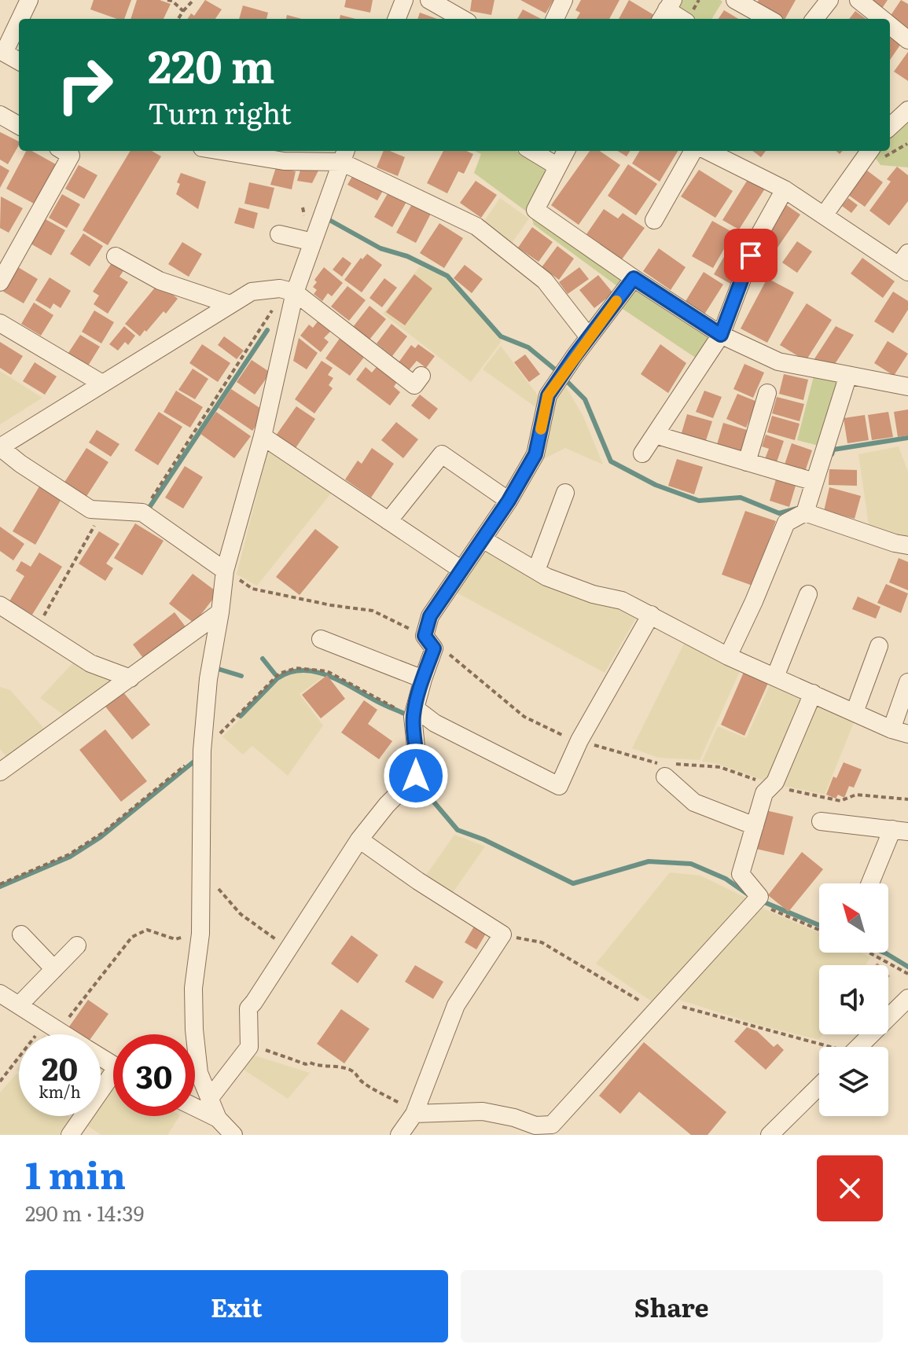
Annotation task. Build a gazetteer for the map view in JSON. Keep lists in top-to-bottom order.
{
  "north": "top left",
  "page": {
    "turn": ["220 m", "Turn right"],
    "speed": "20 km/h",
    "limit": "30",
    "heading": ["1 min", "290 m · 14:39"],
    "buttons": ["Exit", "Share"]
  }
}
